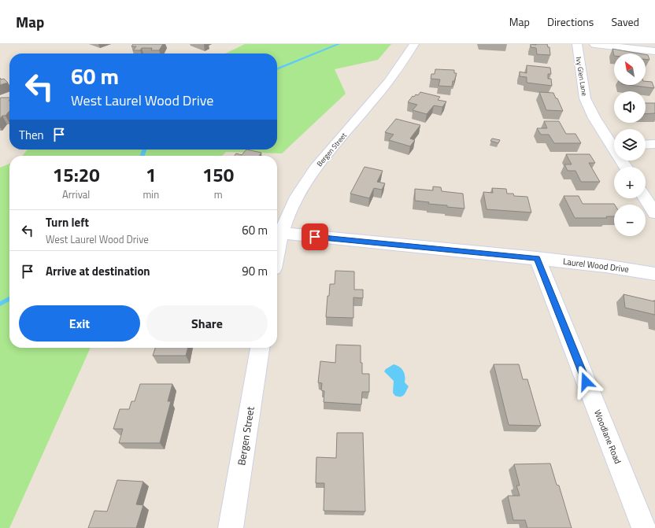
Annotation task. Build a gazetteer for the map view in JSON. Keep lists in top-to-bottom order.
{
  "streets": {
    "street": [
      "Ivy Glen Lane",
      "Bergen Street",
      "Laurel Wood Drive",
      "Woodlane Road"
    ]
  },
  "crossings": [
    ["Bergen Street", "Laurel Wood Drive"],
    ["Laurel Wood Drive", "Woodlane Road"]
  ],
  "north": "top left",
  "page": {
    "header": "Map",
    "nav": ["Map", "Directions", "Saved"],
    "map_buttons": ["+", "−"],
    "turn": ["60 m", "West Laurel Wood Drive"],
    "then": "Then",
    "eta": [
      "15:20",
      "Arrival",
      "1",
      "min",
      "150",
      "m"
    ],
    "list": [
      {
        "name": "Turn left",
        "note": "West Laurel Wood Drive",
        "value": "60 m"
      },
      {
        "name": "Arrive at destination",
        "value": "90 m"
      }
    ],
    "buttons": ["Exit", "Share"]
  }
}
